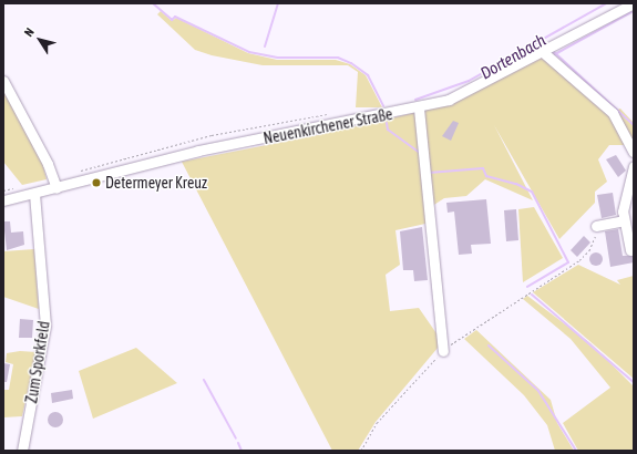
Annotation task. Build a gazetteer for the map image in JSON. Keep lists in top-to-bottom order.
{
  "streets": {
    "street": ["Neuenkirchener Straße", "Zum Sporkfeld"]
  },
  "crossings": [
    ["Neuenkirchener Straße", "Zum Sporkfeld"]
  ],
  "water": ["Dortenbach"],
  "places": ["Determeyer Kreuz"],
  "north": "top left"
}
